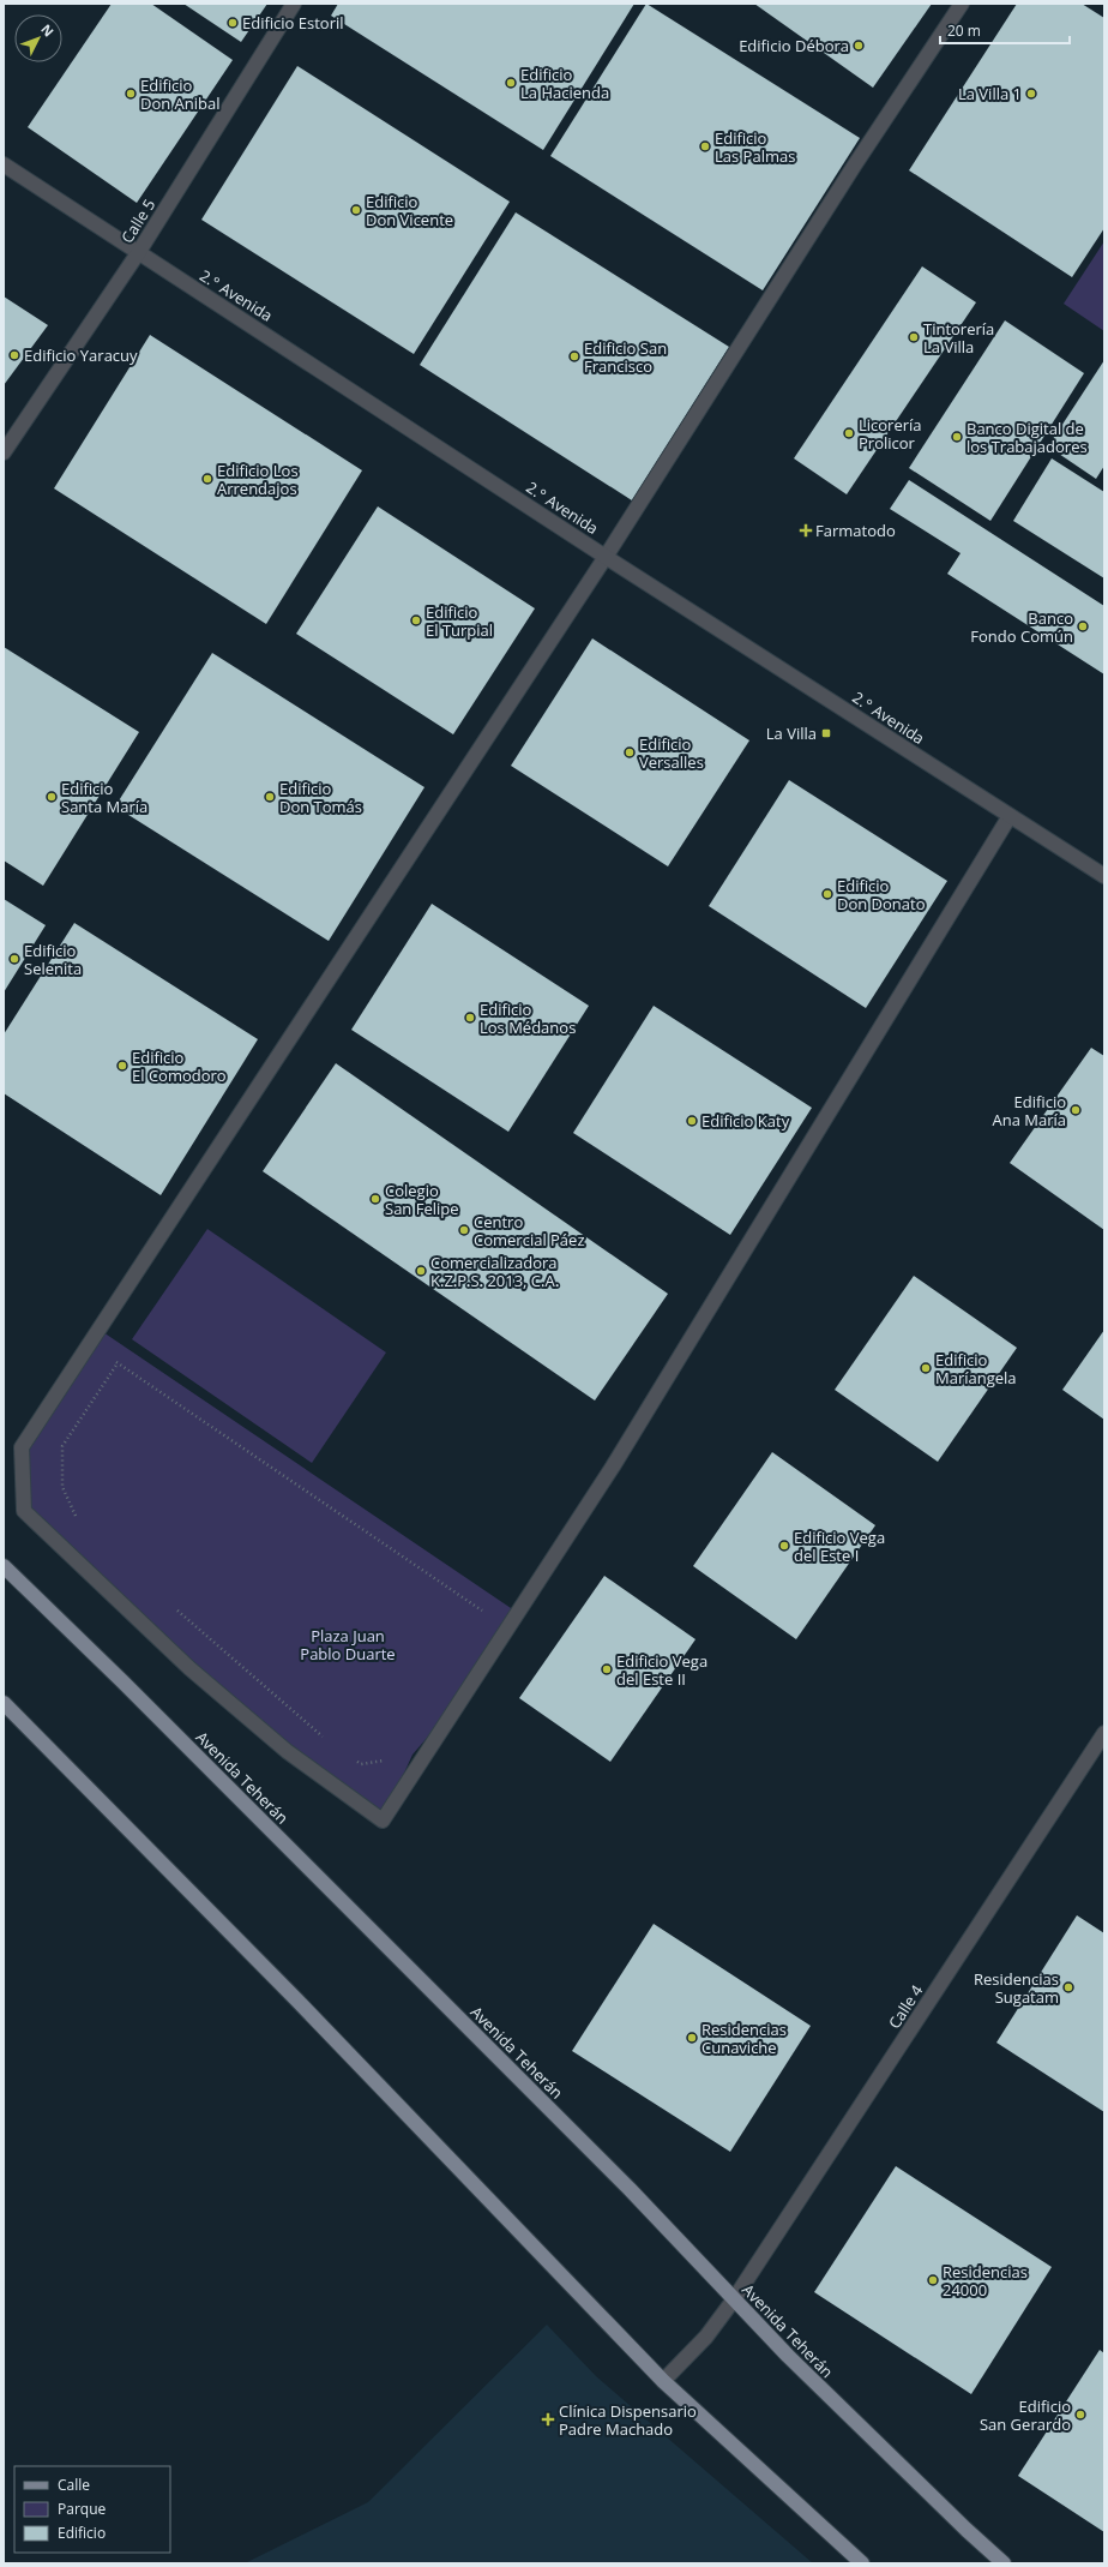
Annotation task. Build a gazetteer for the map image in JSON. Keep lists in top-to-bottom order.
{
  "streets": {
    "main road": ["Avenida Teherán"],
    "street": ["Calle 5", "2.° Avenida", "Calle 4"]
  },
  "crossings": [
    ["Calle 5", "2.° Avenida"],
    ["Avenida Teherán", "Calle 4"]
  ],
  "parks": ["Plaza Juan Pablo Duarte"],
  "places": {
    "other": [
      "Edificio Estoril",
      "Edificio Débora",
      "Edificio La Hacienda",
      "Edificio Don Anibal",
      "La Villa 1",
      "Edificio Las Palmas",
      "Edificio Don Vicente",
      "Tintorería La Villa",
      "Edificio Yaracuy",
      "Edificio San Francisco",
      "Licorería Prolicor",
      "Banco Digital de los Trabajadores",
      "Edificio Los Arrendajos",
      "Edificio El Turpial",
      "Banco Fondo Común",
      "Edificio Versalles",
      "Edificio Santa María",
      "Edificio Don Tomás",
      "Edificio Don Donato",
      "Edificio Selenita",
      "Edificio Los Médanos",
      "Edificio El Comodoro",
      "Edificio Ana María",
      "Edificio Katy",
      "Colegio San Felipe",
      "Centro Comercial Páez",
      "Comercializadora K.Z.P.S. 2013, C.A.",
      "Edificio Maríangela",
      "Edificio Vega del Este I",
      "Edificio Vega del Este II",
      "Residencias Sugatam",
      "Residencias Cunaviche",
      "Residencias 24000",
      "Edificio San Gerardo"
    ],
    "health": ["Farmatodo", "Clínica Dispensario Padre Machado"],
    "transit": ["La Villa"]
  },
  "legend": ["Calle", "Parque", "Edificio"],
  "scale_bar": "20 m",
  "north": "top right"
}
